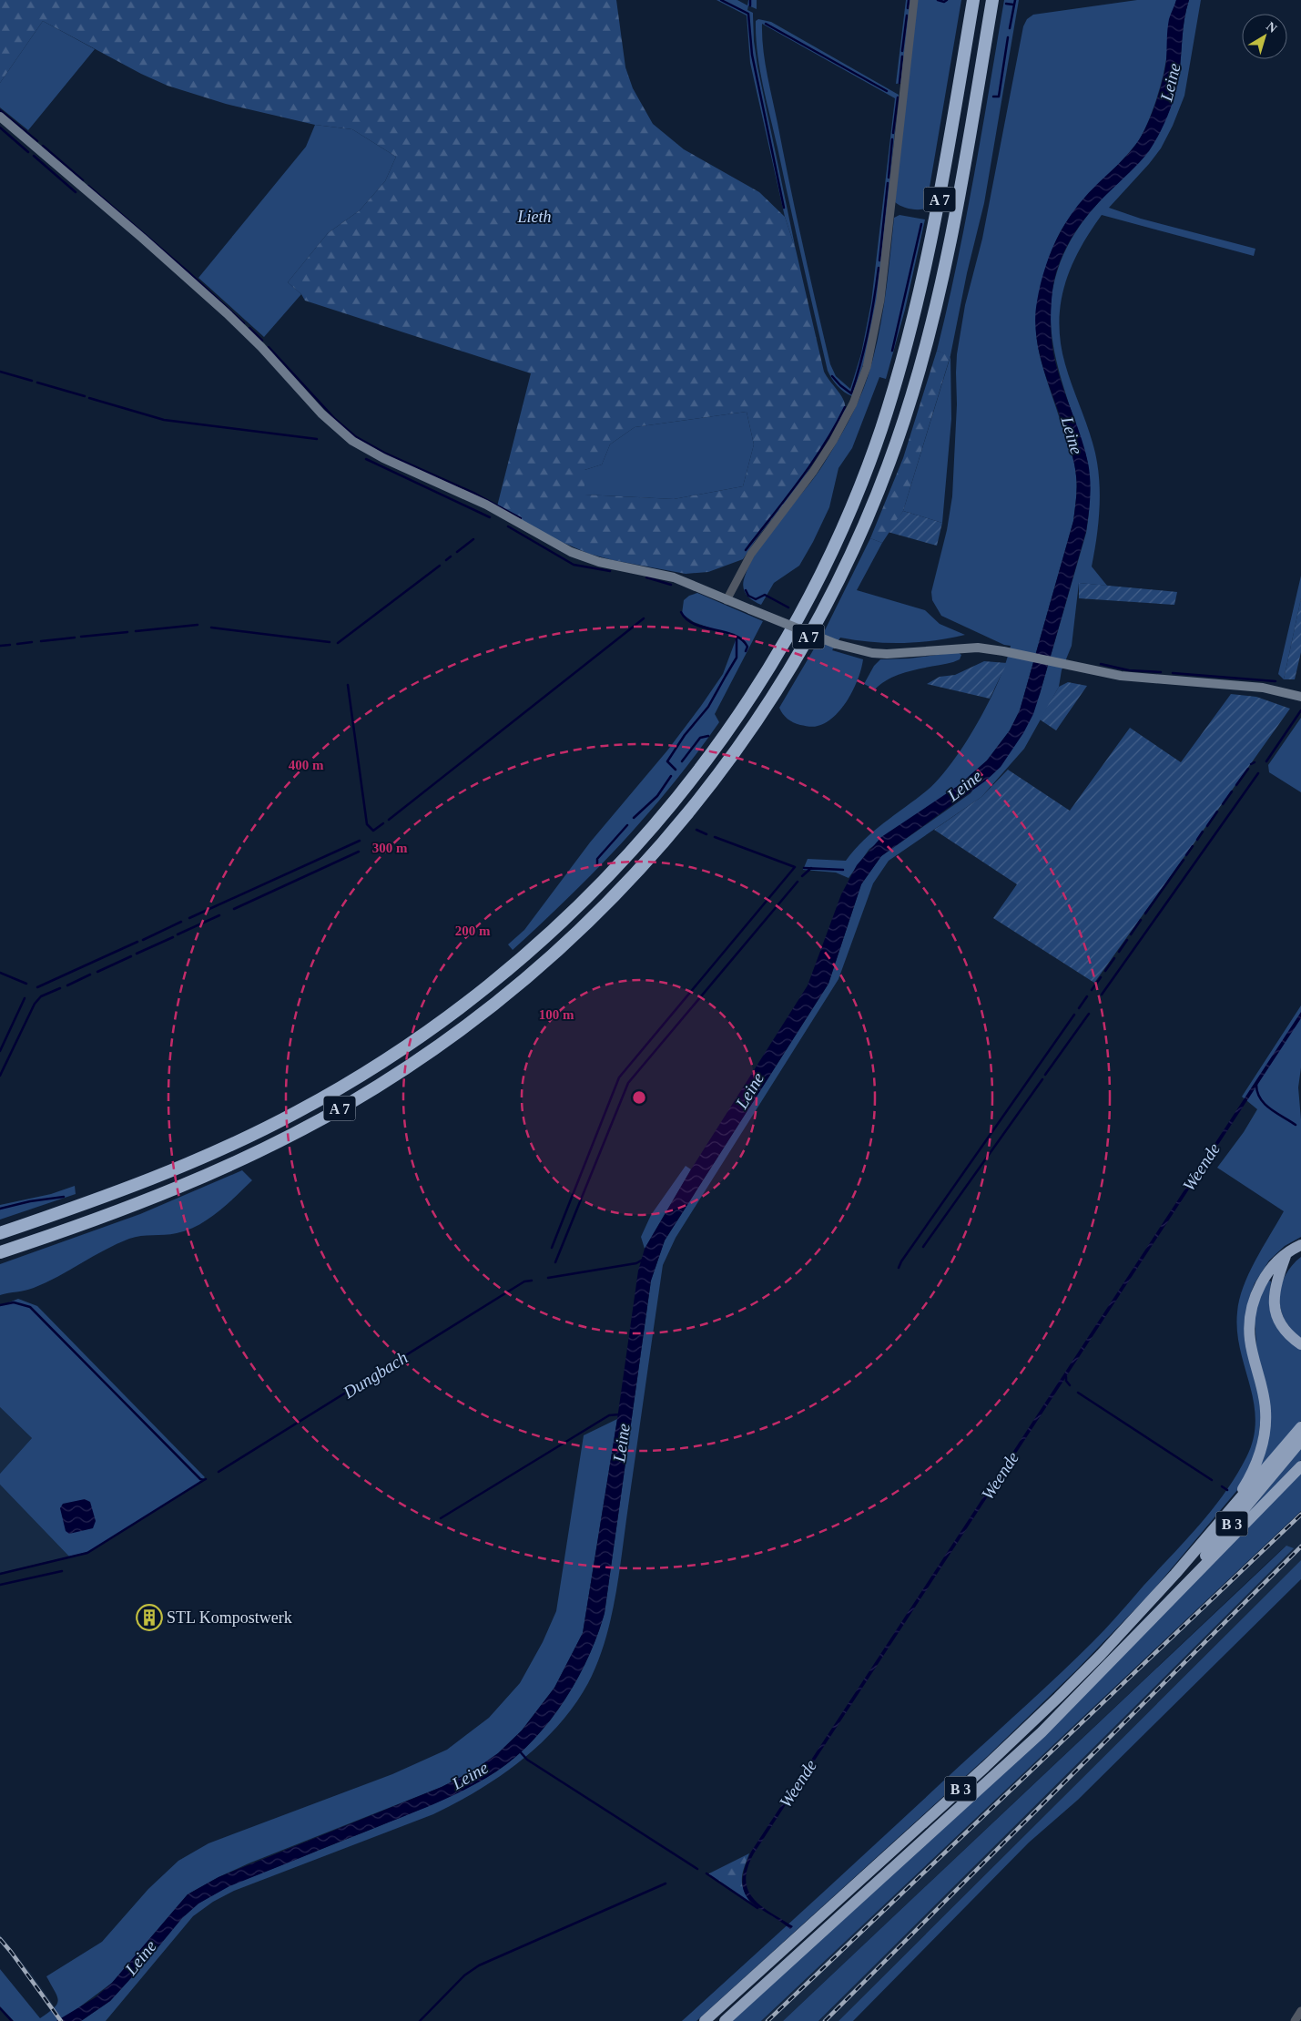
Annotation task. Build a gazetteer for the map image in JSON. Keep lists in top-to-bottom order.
{
  "streets": {
    "highway": ["A 7", "B 3"]
  },
  "water": ["Leine", "Weende", "Dungbach"],
  "parks": ["Lieth"],
  "places": {
    "building": ["STL Kompostwerk"]
  },
  "north": "top right",
  "rings": [
    "400 m",
    "300 m",
    "200 m",
    "100 m"
  ]
}
